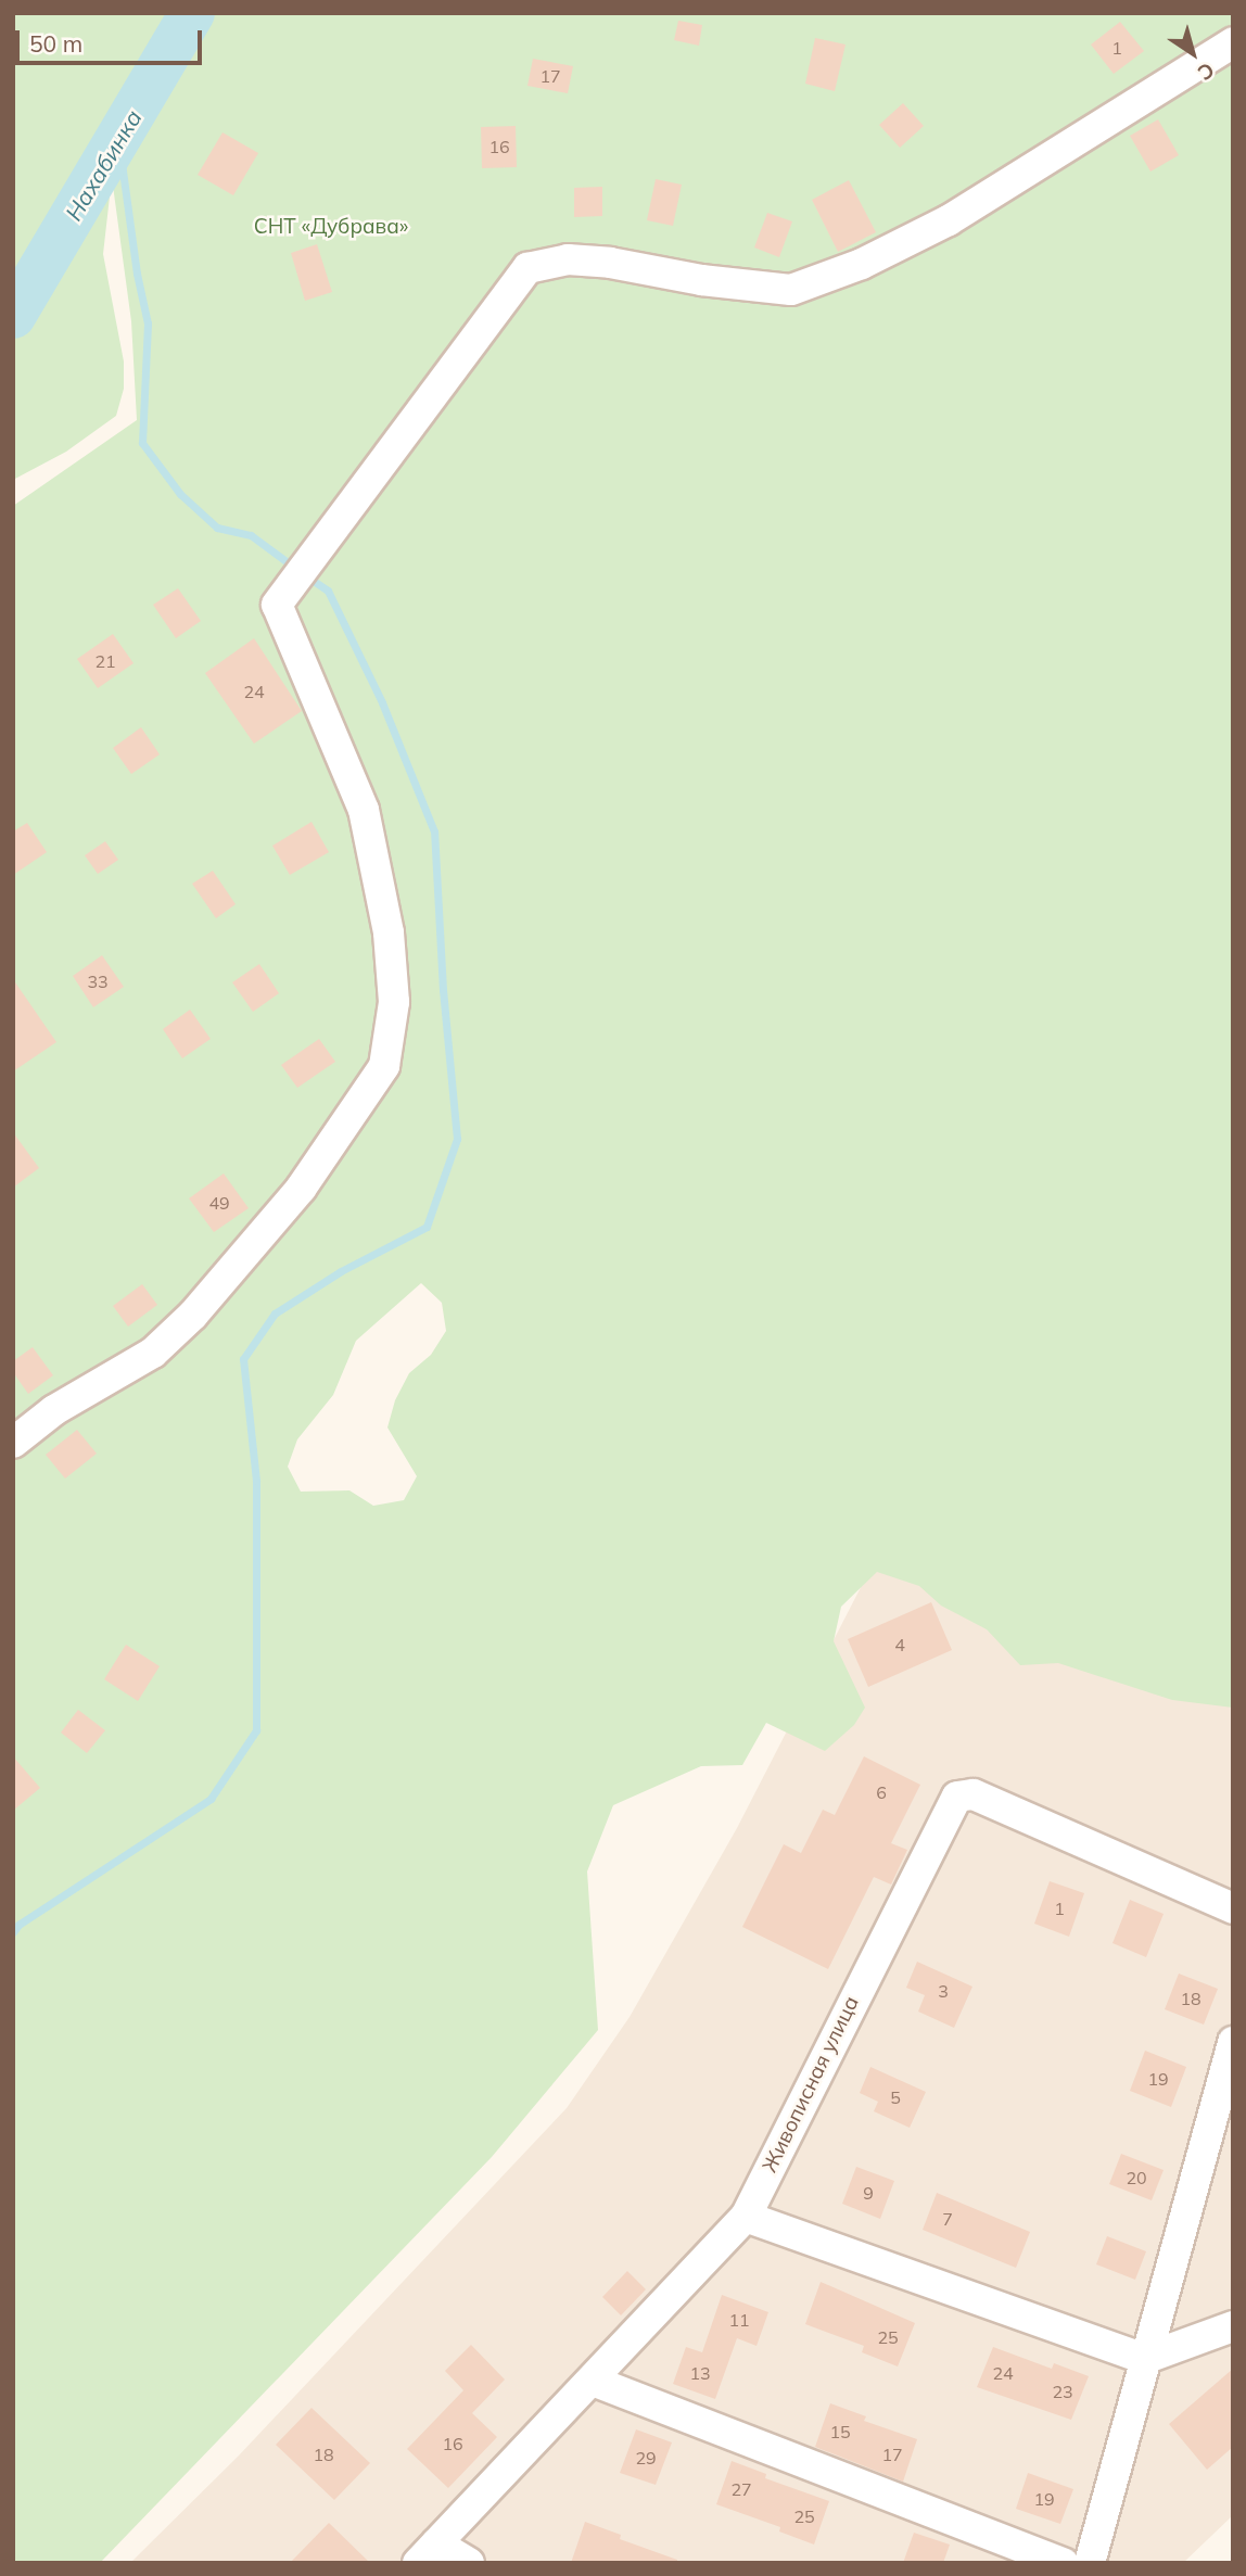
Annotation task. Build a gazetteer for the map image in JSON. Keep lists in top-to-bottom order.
{
  "streets": {
    "street": ["Живописная улица"]
  },
  "water": ["Нахабинка"],
  "parks": ["СНТ «Дубрава»"],
  "house_numbers": [
    "1",
    "17",
    "16",
    "21",
    "24",
    "33",
    "49",
    "4",
    "6",
    "1",
    "3",
    "18",
    "19",
    "5",
    "20",
    "9",
    "7",
    "11",
    "25",
    "13",
    "24",
    "23",
    "15",
    "16",
    "18",
    "17",
    "29",
    "27",
    "19",
    "25"
  ],
  "scale_bar": "50 m",
  "north": "bottom right"
}
